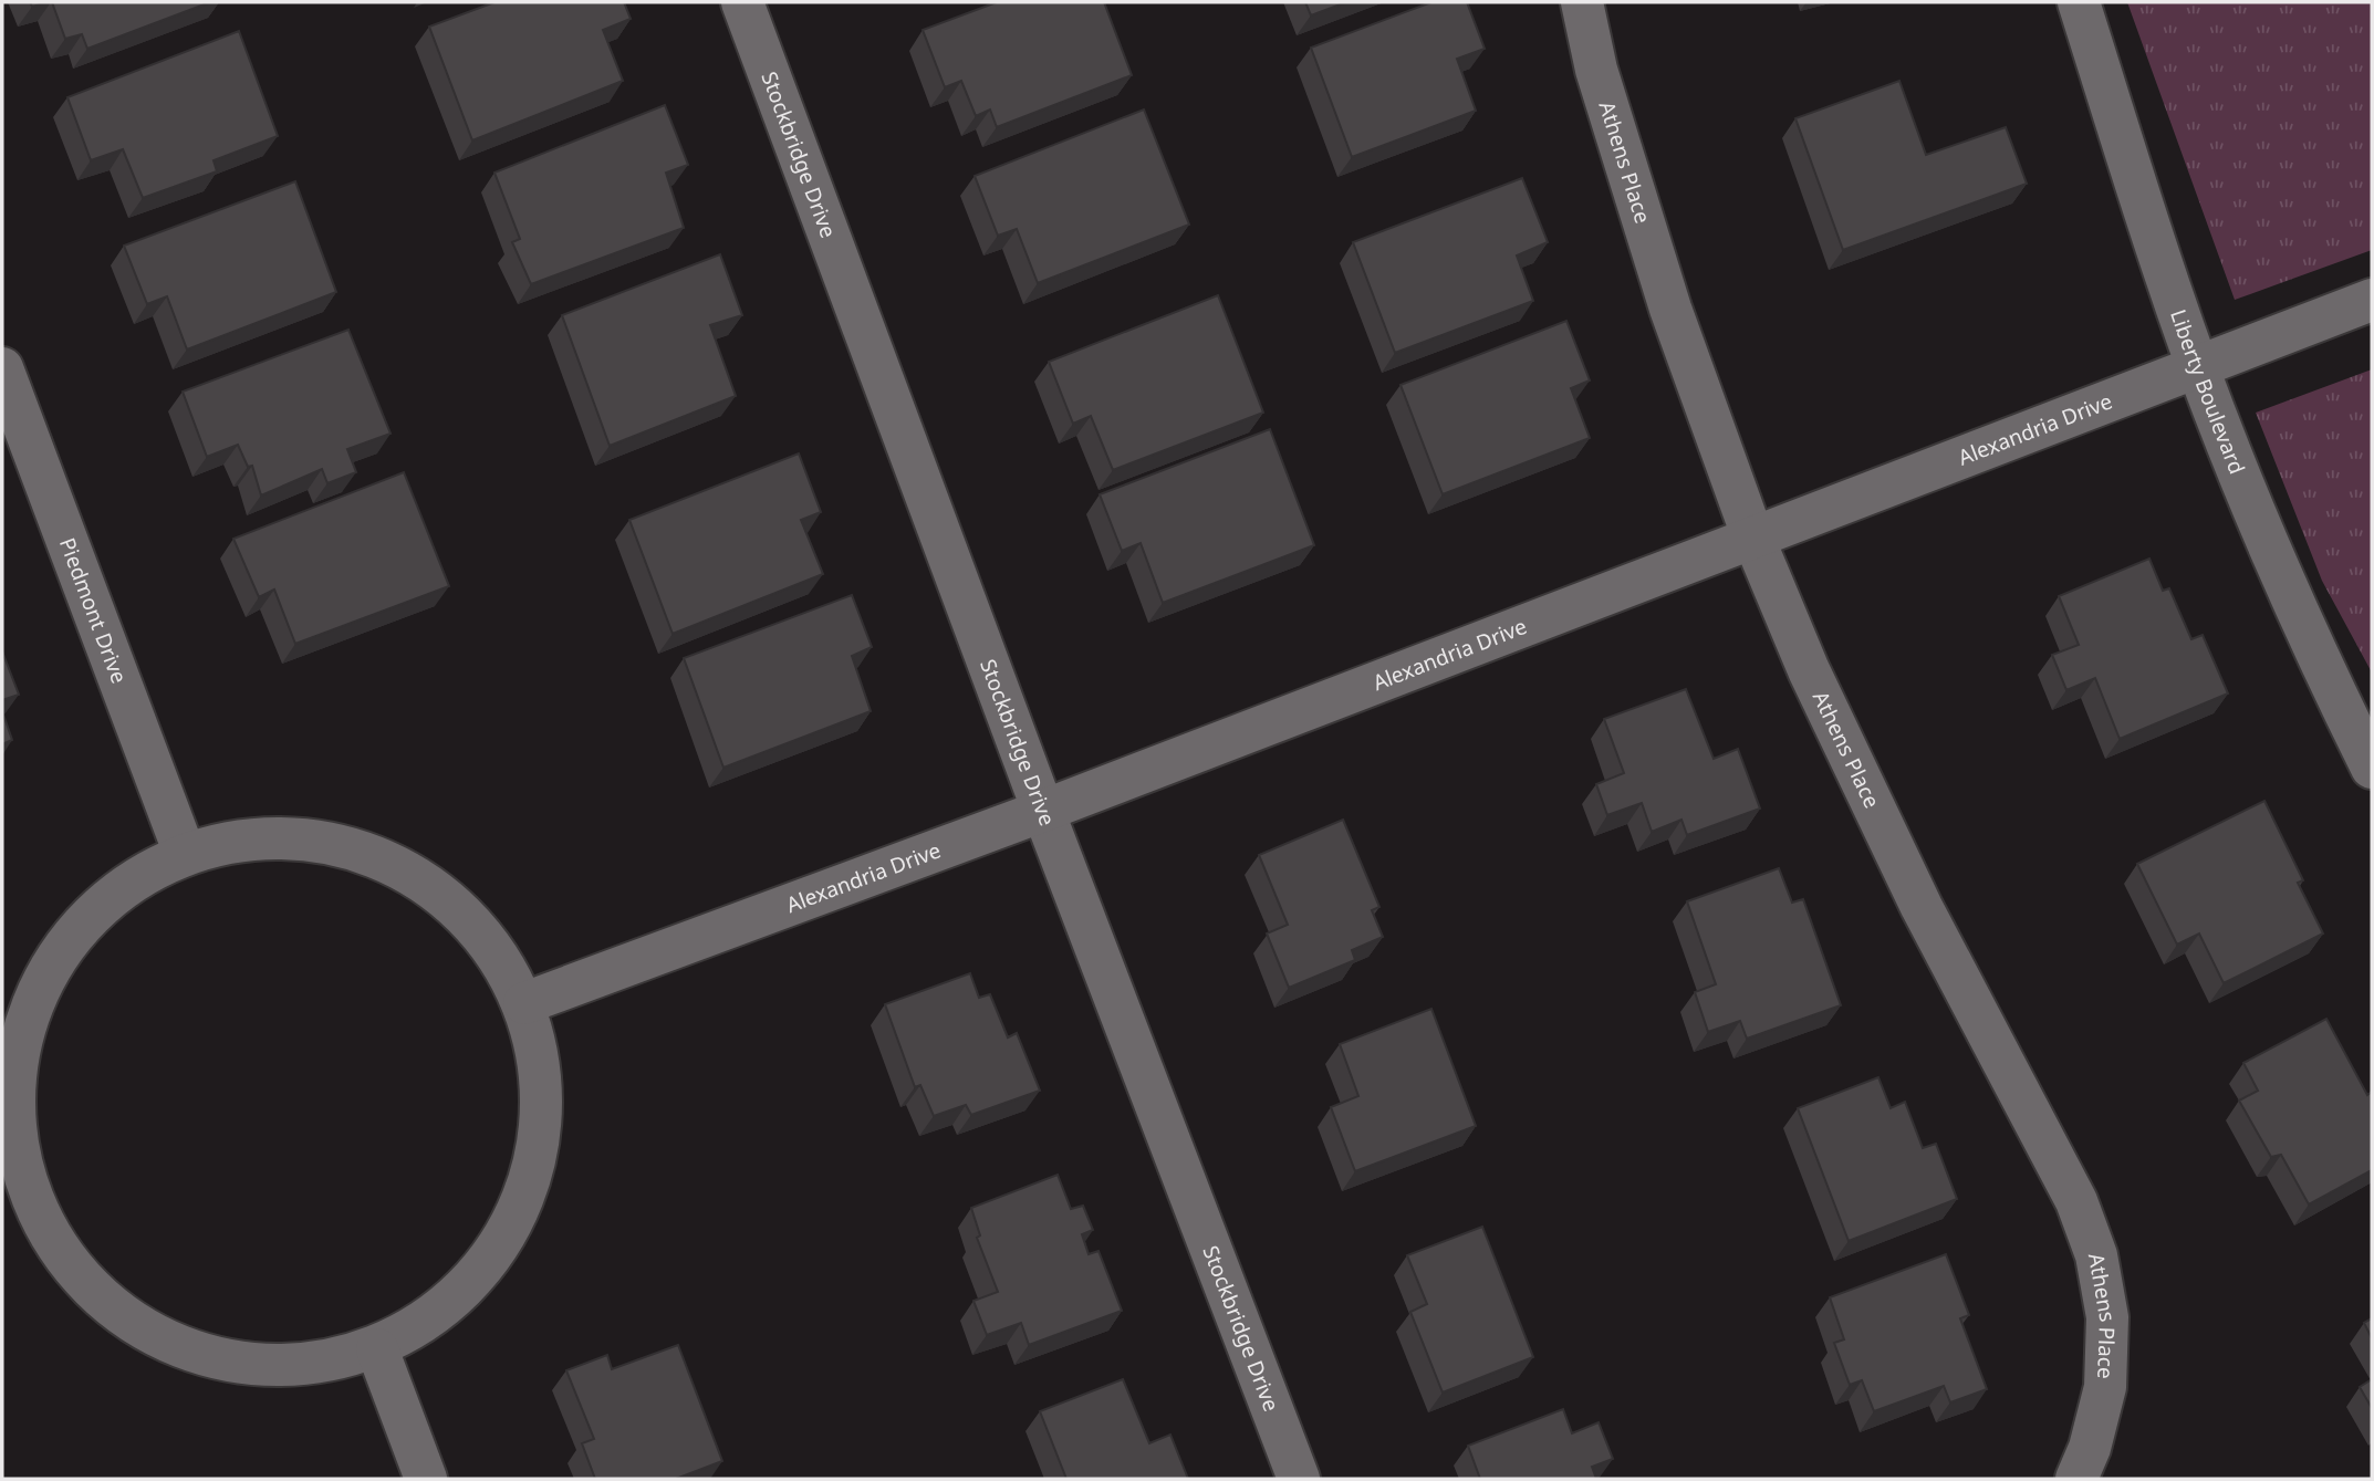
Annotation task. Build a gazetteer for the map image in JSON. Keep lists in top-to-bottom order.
{
  "streets": {
    "street": [
      "Stockbridge Drive",
      "Athens Place",
      "Liberty Boulevard",
      "Alexandria Drive",
      "Piedmont Drive"
    ]
  },
  "crossings": [
    ["Stockbridge Drive", "Alexandria Drive"],
    ["Athens Place", "Alexandria Drive"],
    ["Liberty Boulevard", "Alexandria Drive"]
  ]
}
